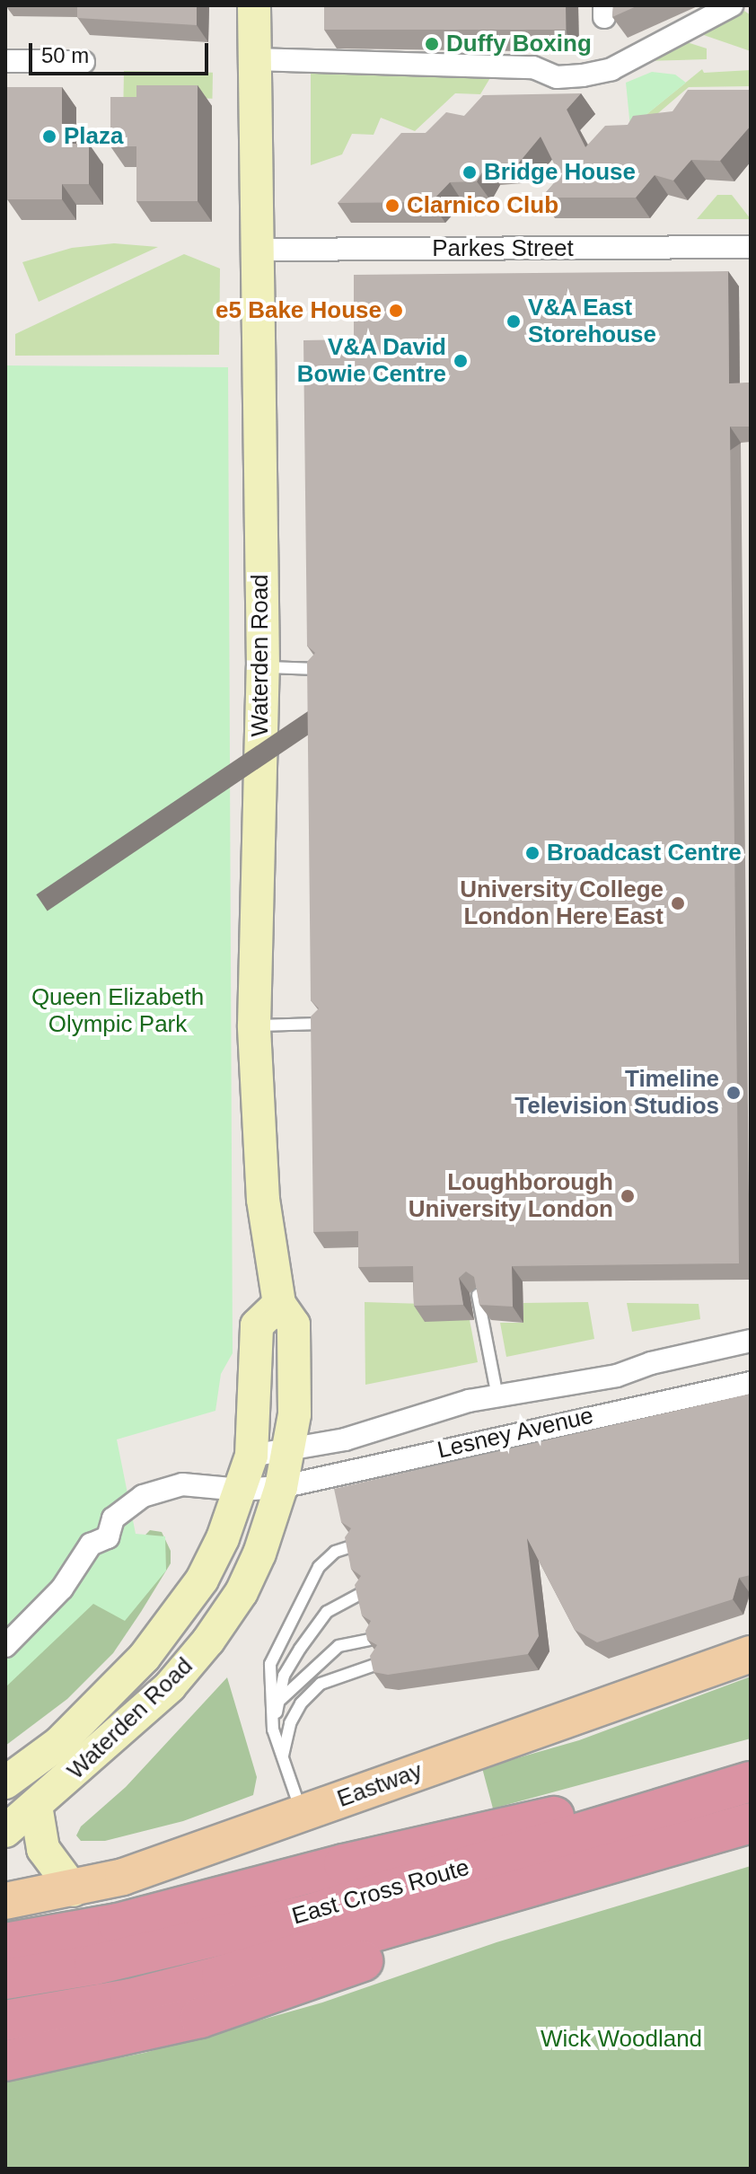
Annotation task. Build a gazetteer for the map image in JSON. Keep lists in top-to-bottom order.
{
  "streets": {
    "highway": ["East Cross Route"],
    "main road": ["Eastway"],
    "street": ["Parkes Street", "Waterden Road", "Lesney Avenue"]
  },
  "crossings": [
    ["Parkes Street", "Waterden Road"],
    ["Waterden Road", "Lesney Avenue"]
  ],
  "parks": ["Queen Elizabeth Olympic Park", "Wick Woodland"],
  "places": [
    "Duffy Boxing",
    "Plaza",
    "Bridge House",
    "Clarnico Club",
    "e5 Bake House",
    "V&A East Storehouse",
    "V&A David Bowie Centre",
    "Broadcast Centre",
    "University College London Here East",
    "Timeline Television Studios",
    "Loughborough University London"
  ],
  "scale_bar": "50 m"
}
